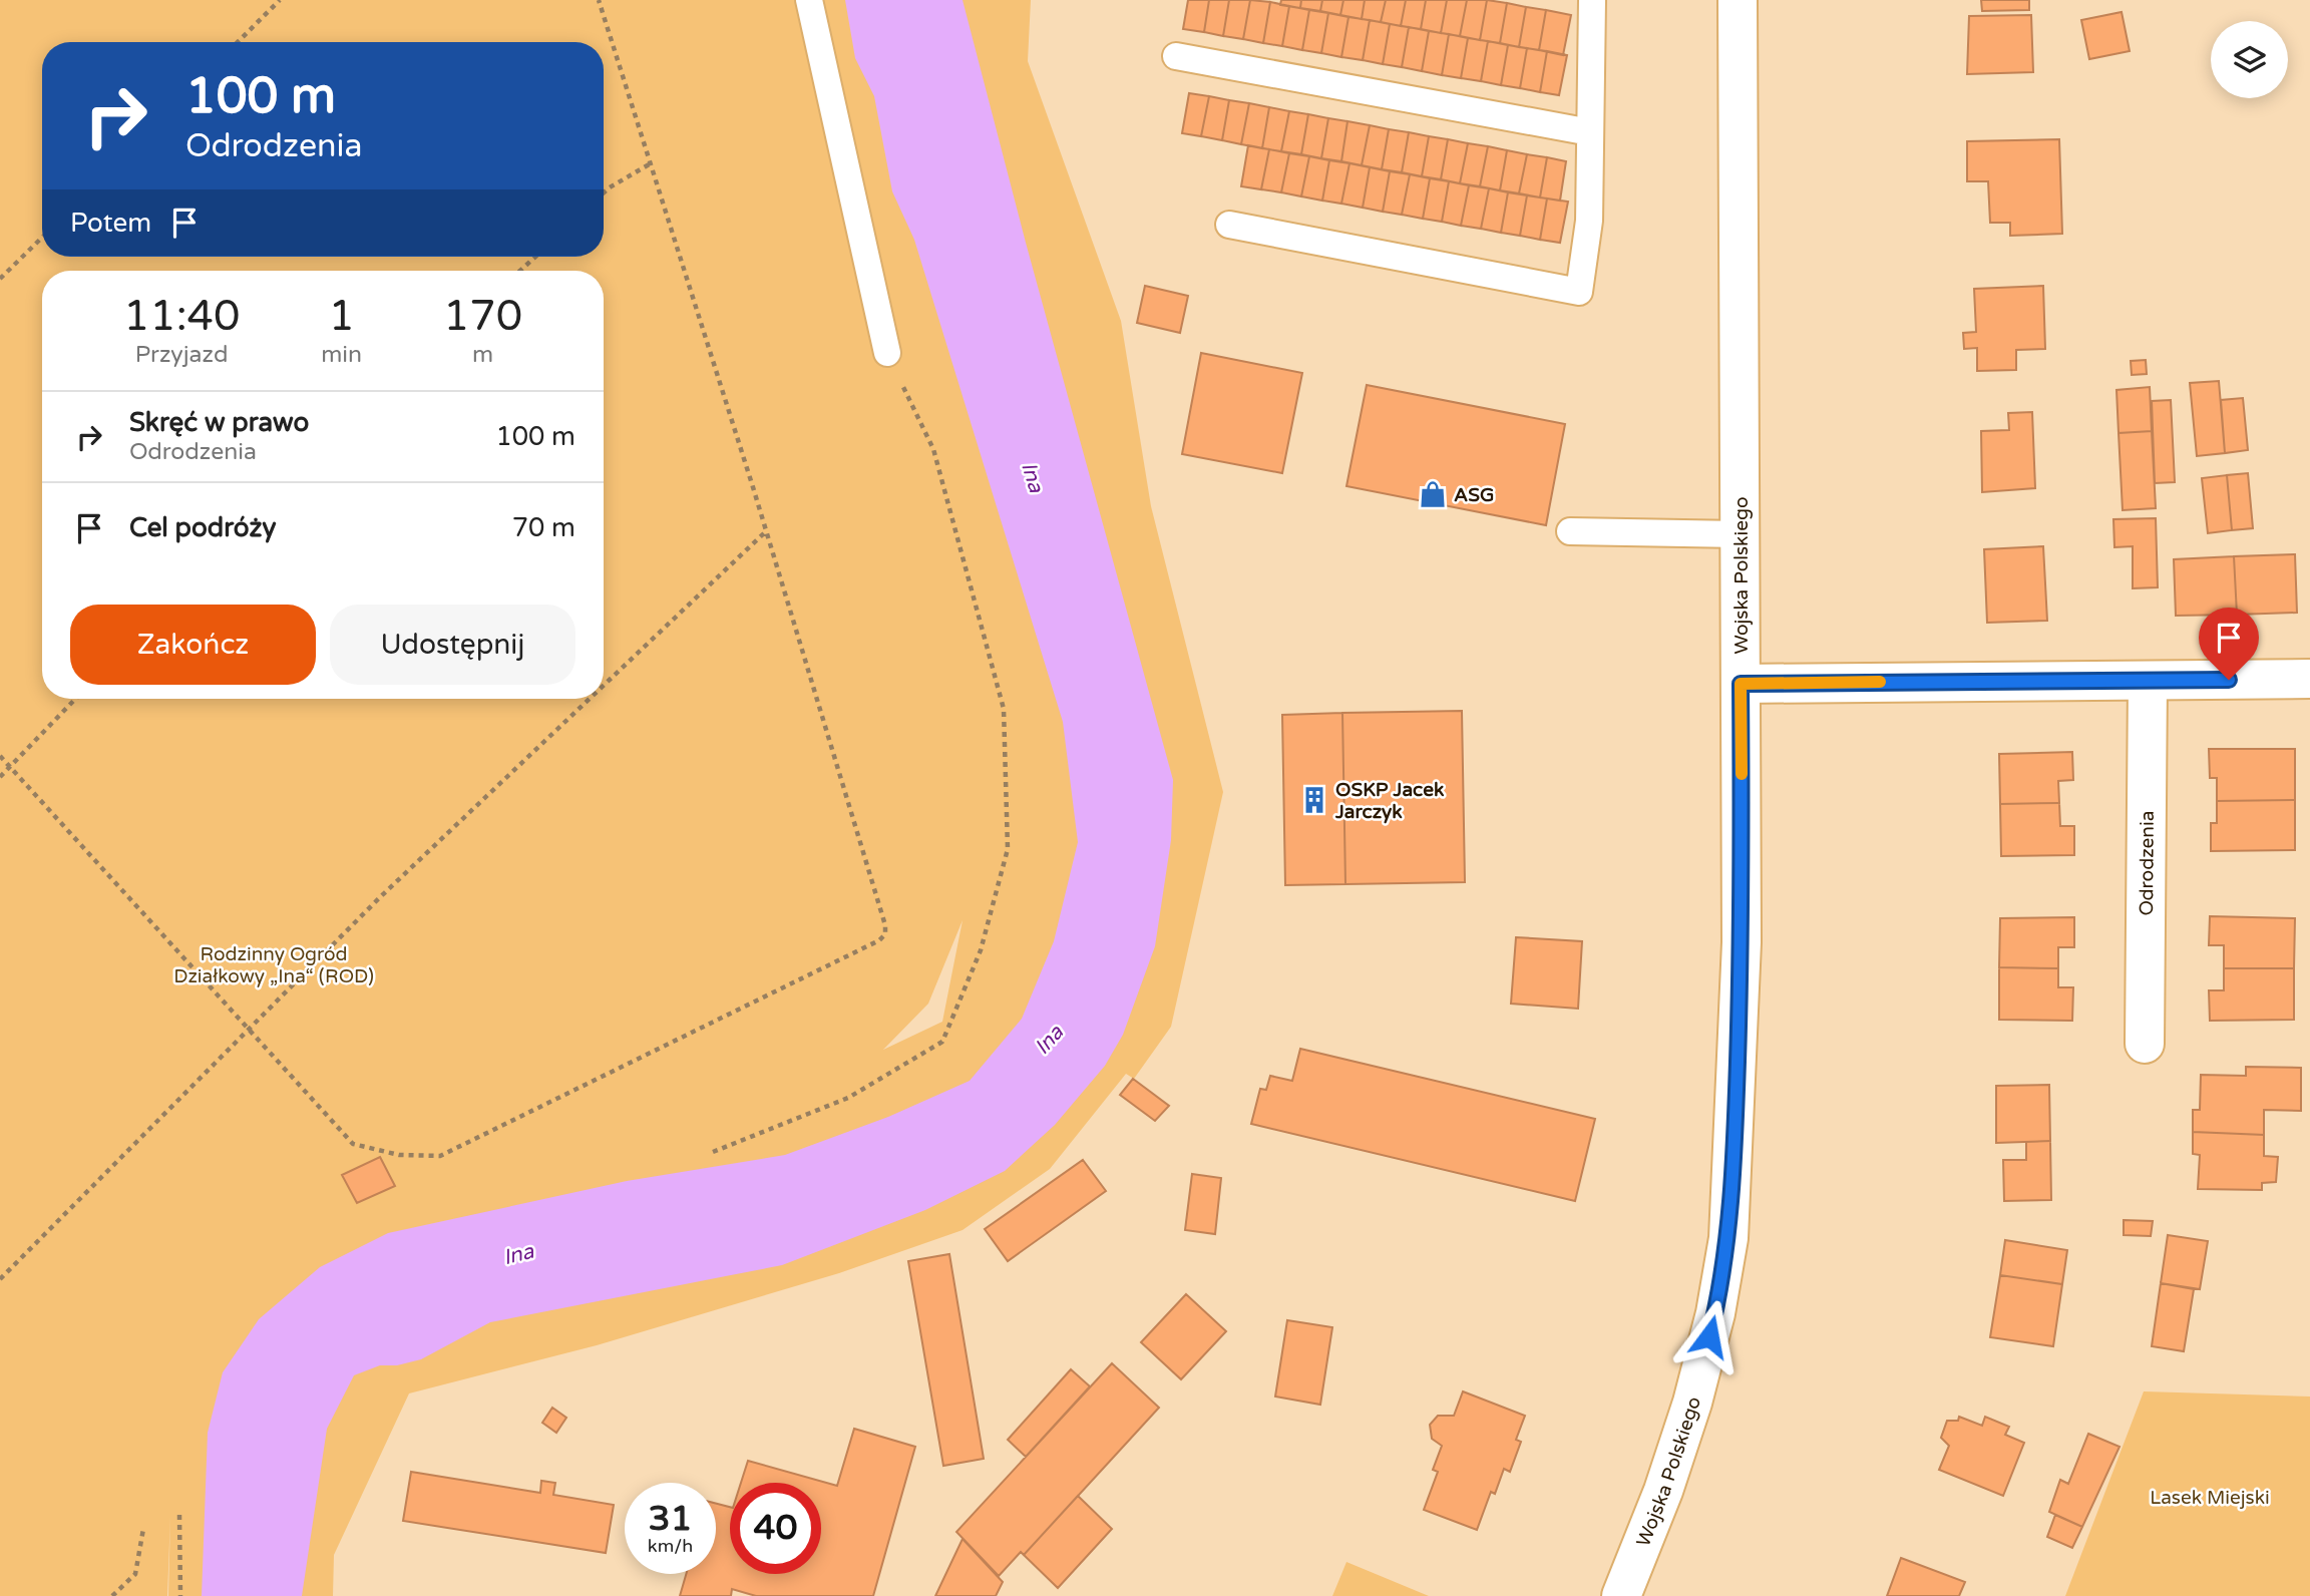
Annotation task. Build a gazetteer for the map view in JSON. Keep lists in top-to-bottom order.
{
  "streets": {
    "street": ["Wojska Polskiego", "Odrodzenia"]
  },
  "water": ["Ina"],
  "parks": ["Rodzinny Ogród Działkowy „Ina“ (ROD)", "Lasek Miejski"],
  "places": {
    "shop": ["ASG"],
    "building": ["OSKP Jacek Jarczyk"]
  },
  "page": {
    "turn": ["100 m", "Odrodzenia"],
    "then": "Potem",
    "eta": [
      "11:40",
      "Przyjazd",
      "1",
      "min",
      "170",
      "m"
    ],
    "list": [
      {
        "name": "Skręć w prawo",
        "note": "Odrodzenia",
        "value": "100 m"
      },
      {
        "name": "Cel podróży",
        "value": "70 m"
      }
    ],
    "buttons": ["Zakończ", "Udostępnij"],
    "speed": "31 km/h",
    "limit": "40"
  }
}
